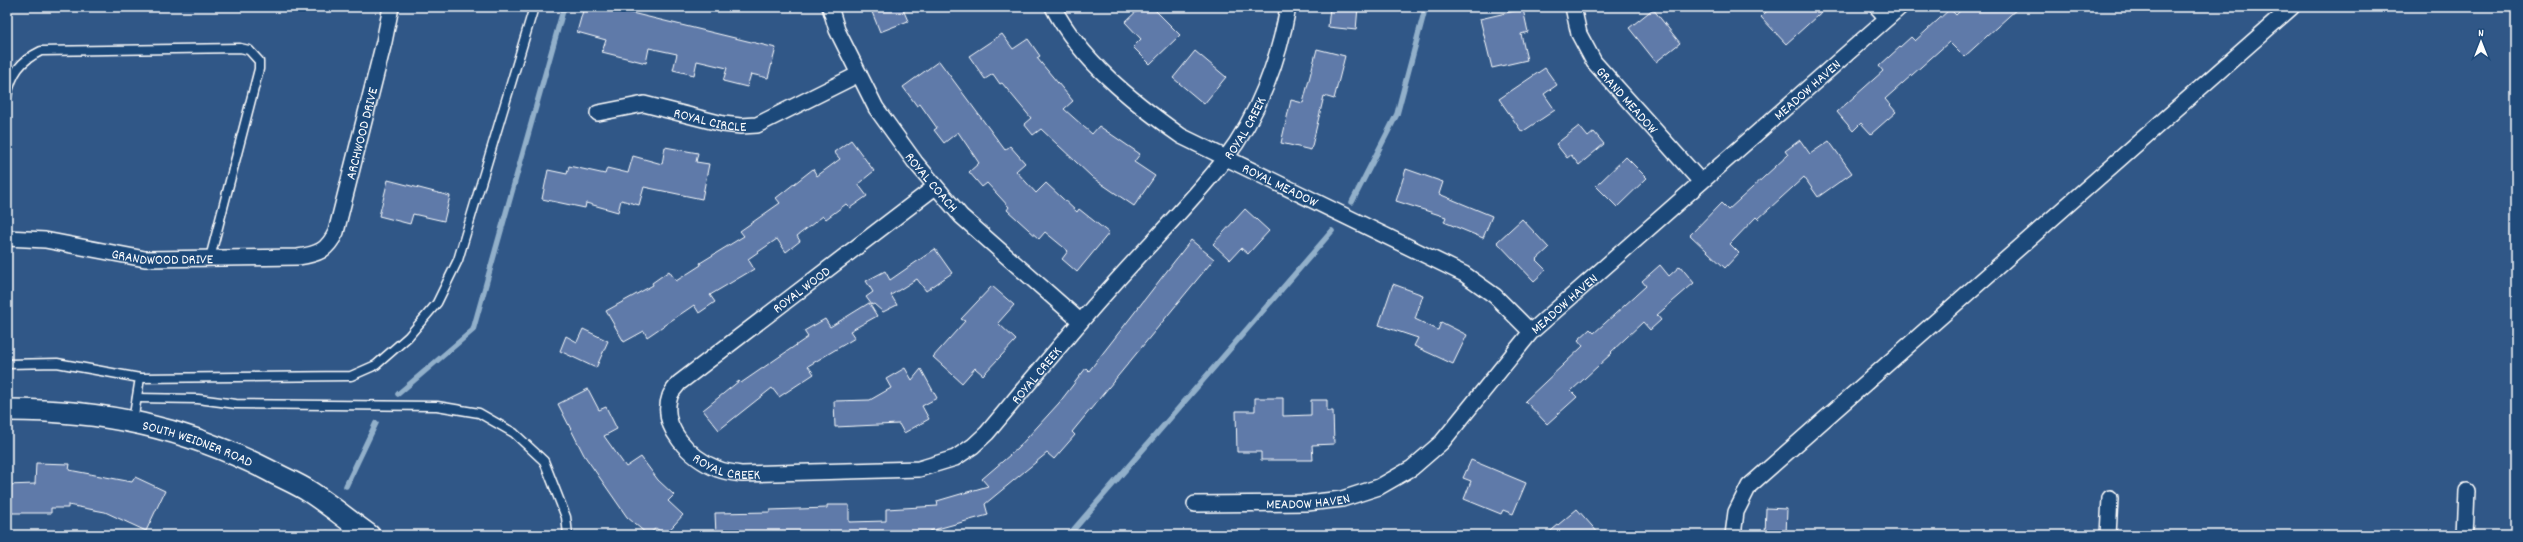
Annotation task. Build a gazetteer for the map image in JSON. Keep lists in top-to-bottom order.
{
  "streets": {
    "main road": ["SOUTH WEIDNER ROAD"],
    "street": [
      "MEADOW HAVEN",
      "GRAND MEADOW",
      "ROYAL CIRCLE",
      "ROYAL CREEK",
      "ARCHWOOD DRIVE",
      "ROYAL COACH",
      "ROYAL MEADOW",
      "GRANDWOOD DRIVE",
      "ROYAL WOOD"
    ]
  },
  "crossings": [
    ["MEADOW HAVEN", "GRAND MEADOW"],
    ["MEADOW HAVEN", "ROYAL MEADOW"],
    ["ROYAL CIRCLE", "ROYAL COACH"],
    ["ROYAL CREEK", "ROYAL COACH"],
    ["ROYAL CREEK", "ROYAL MEADOW"],
    ["ROYAL CREEK", "ROYAL WOOD"],
    ["ARCHWOOD DRIVE", "GRANDWOOD DRIVE"],
    ["ROYAL COACH", "ROYAL WOOD"]
  ],
  "north": "top"
}
